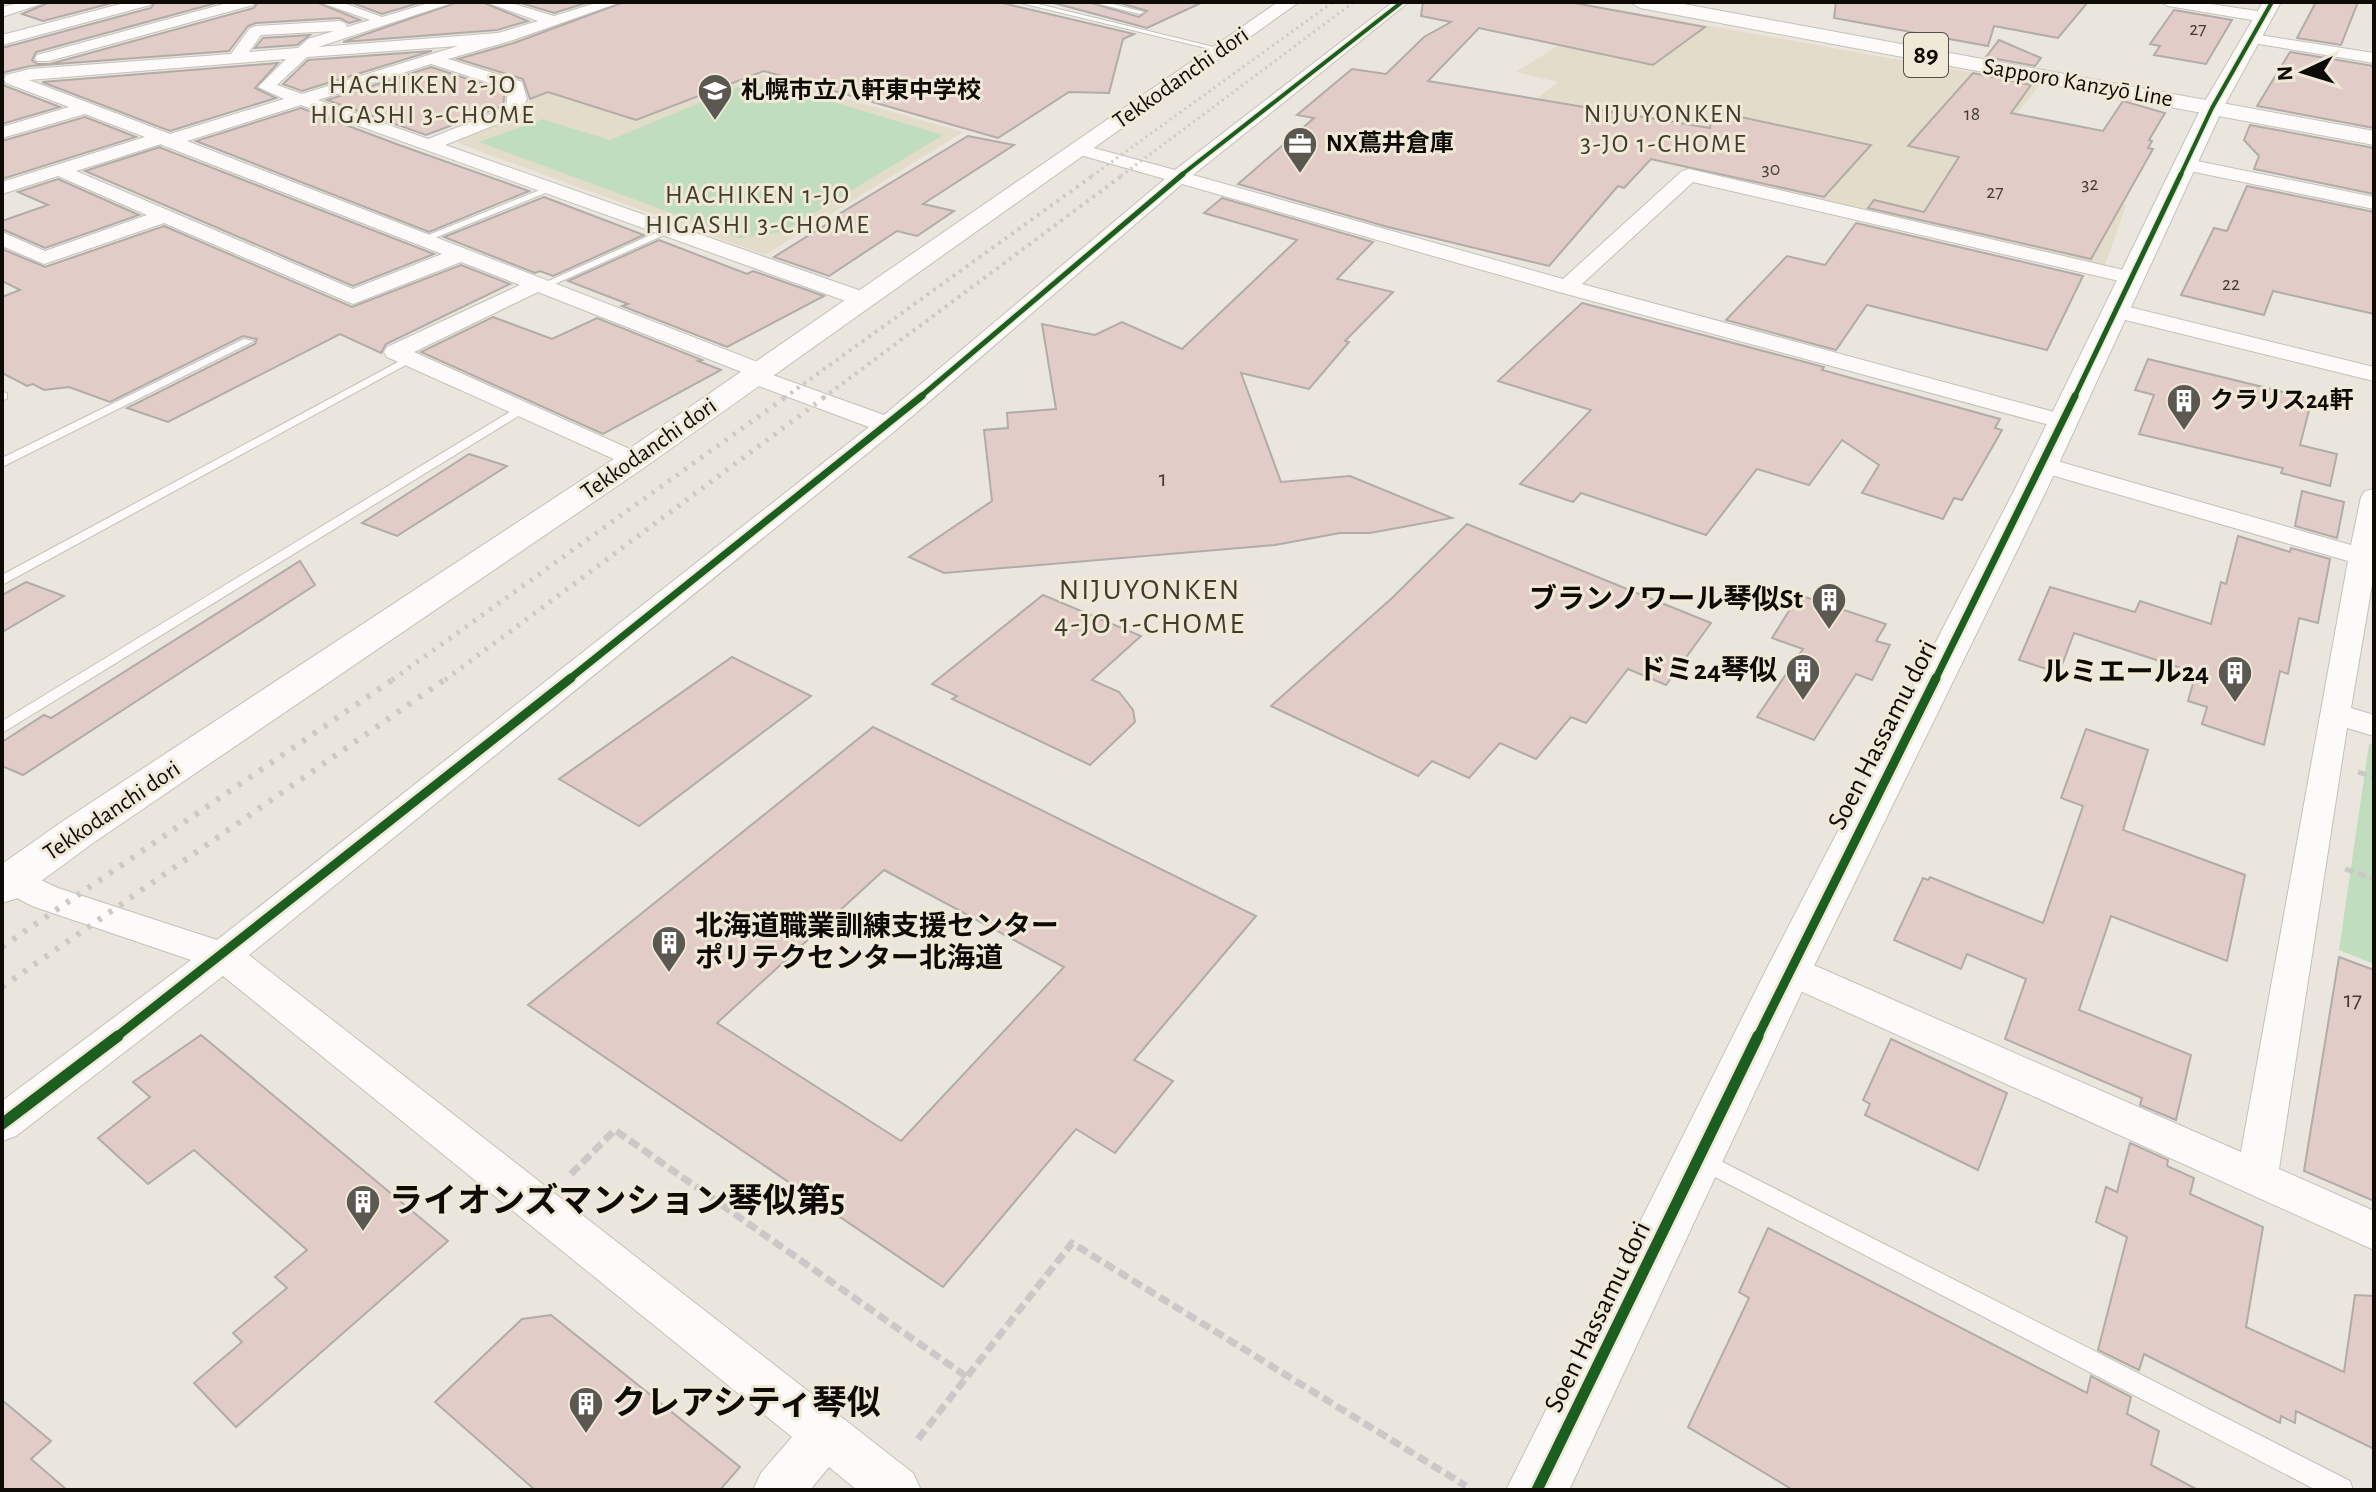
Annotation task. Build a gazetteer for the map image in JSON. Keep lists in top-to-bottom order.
{
  "streets": {
    "main road": ["89", "Sapporo Kanzyō Line"],
    "street": ["Tekkodanchi dori", "Soen Hassamu dori"]
  },
  "crossings": [
    ["Sapporo Kanzyō Line", "Soen Hassamu dori"]
  ],
  "districts": [
    "HACHIKEN 2-JO HIGASHI 3-CHOME",
    "NIJUYONKEN 3-JO 1-CHOME",
    "HACHIKEN 1-JO HIGASHI 3-CHOME",
    "NIJUYONKEN 4-JO 1-CHOME"
  ],
  "places": {
    "school or university": ["札幌市立八軒東中学校"],
    "office": ["NX蔦井倉庫"],
    "building": [
      "クラリス24軒",
      "ブランノワール琴似St",
      "ドミ24琴似",
      "ルミエール24",
      "北海道職業訓練支援センター ポリテクセンター北海道",
      "ライオンズマンション琴似第5",
      "クレアシティ琴似"
    ]
  },
  "house_numbers": [
    "27",
    "18",
    "30",
    "32",
    "27",
    "22",
    "1",
    "17"
  ],
  "north": "left"
}
